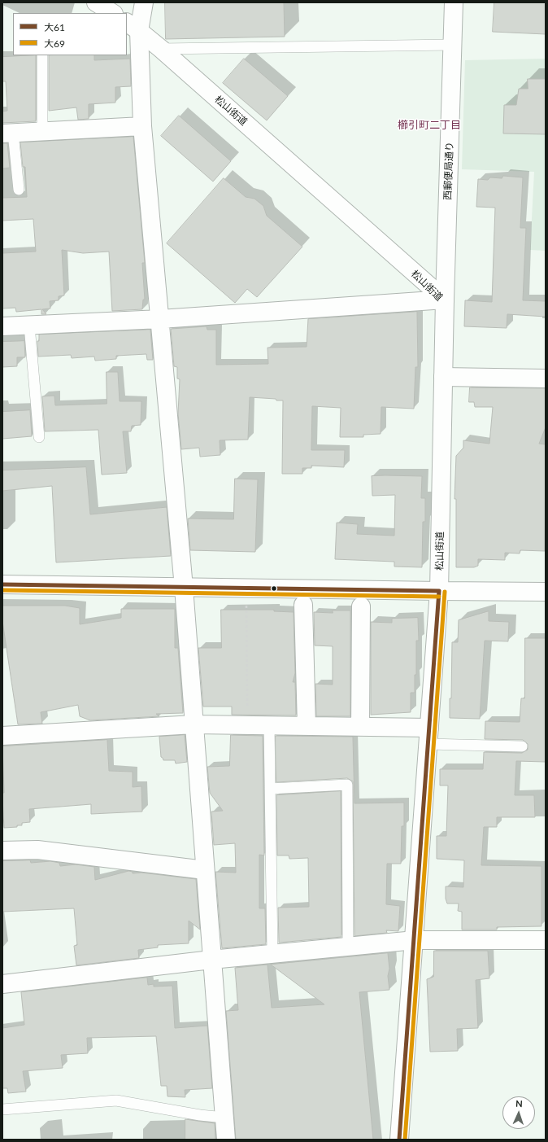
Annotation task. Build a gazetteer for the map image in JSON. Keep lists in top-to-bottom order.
{
  "streets": {
    "street": ["松山街道", "西郵便局通り"]
  },
  "crossings": [
    ["松山街道", "西郵便局通り"]
  ],
  "districts": ["櫛引町二丁目"],
  "lines": ["transit line 大61", "transit line 大69"],
  "legend": ["大61", "大69"],
  "north": "top"
}
